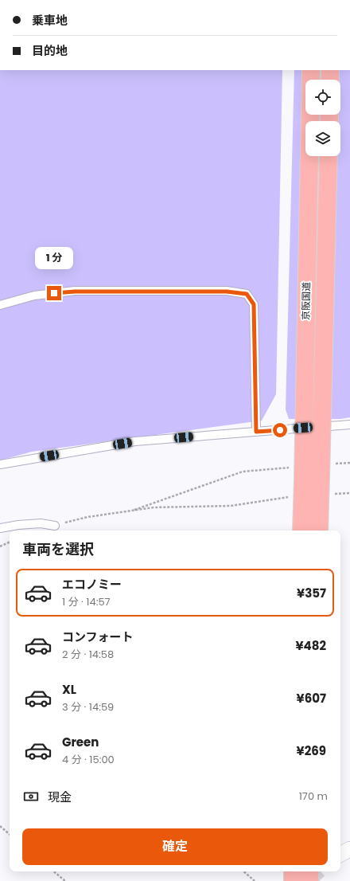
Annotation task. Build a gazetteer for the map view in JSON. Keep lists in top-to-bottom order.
{
  "streets": {
    "highway": ["京阪国道"]
  },
  "page": {
    "banner": ["乗車地", "目的地"],
    "bubble": "1 分",
    "heading": "車両を選択",
    "list": [
      {
        "name": "エコノミー",
        "note": "1 分 · 14:57",
        "value": "¥357"
      },
      {
        "name": "コンフォート",
        "note": "2 分 · 14:58",
        "value": "¥482"
      },
      {
        "name": "XL",
        "note": "3 分 · 14:59",
        "value": "¥607"
      },
      {
        "name": "Green",
        "note": "4 分 · 15:00",
        "value": "¥269"
      }
    ],
    "pay": ["現金", "170 m"],
    "buttons": "確定"
  }
}
